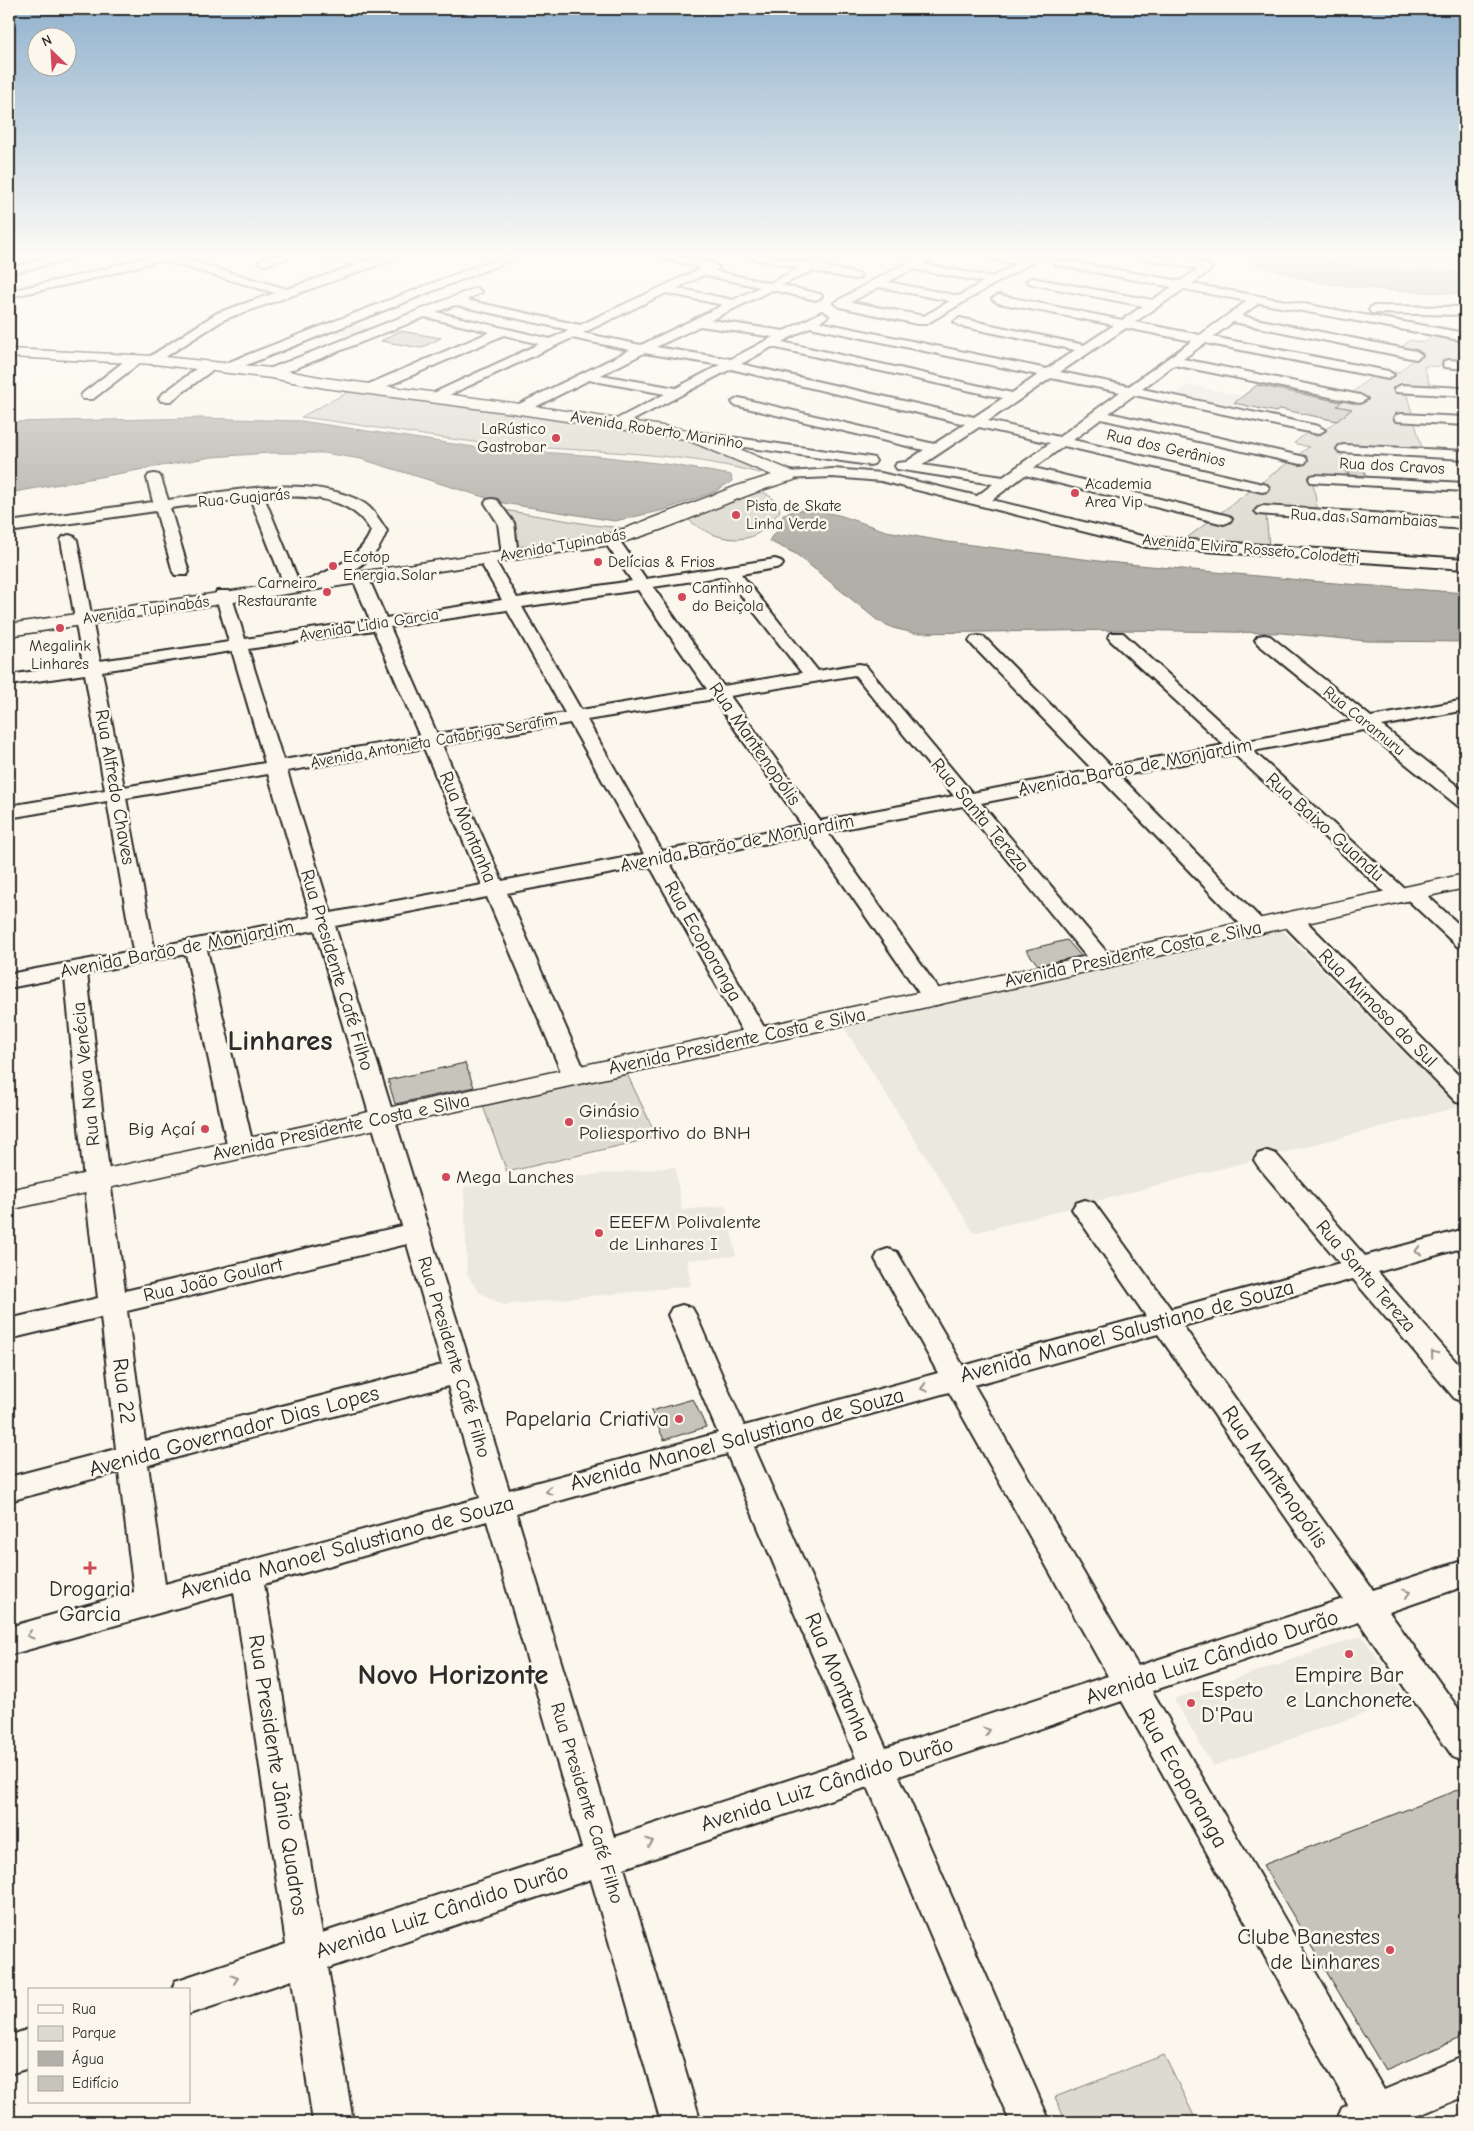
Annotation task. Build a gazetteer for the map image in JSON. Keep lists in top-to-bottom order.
{
  "streets": {
    "main road": ["Avenida Roberto Marinho", "Avenida Tupinabás", "Avenida Presidente Costa e Silva"],
    "street": [
      "Rua dos Gerânios",
      "Rua dos Cravos",
      "Rua Guajarás",
      "Rua das Samambaias",
      "Avenida Elvira Rosseto Colodetti",
      "Avenida Lidia Garcia",
      "Rua Caramuru",
      "Avenida Antonieta Catabriga Serafim",
      "Rua Mantenopólis",
      "Avenida Barão de Monjardim",
      "Rua Alfredo Chaves",
      "Rua Santa Tereza",
      "Rua Montanha",
      "Rua Baixo Guandu",
      "Rua Ecoporanga",
      "Rua Presidente Café Filho",
      "Rua Mimoso do Sul",
      "Rua Nova Venécia",
      "Rua João Goulart",
      "Avenida Manoel Salustiano de Souza",
      "Rua 22",
      "Avenida Governador Dias Lopes",
      "Avenida Luiz Cândido Durão",
      "Rua Presidente Jânio Quadros"
    ]
  },
  "crossings": [
    ["Rua Guajarás", "Avenida Tupinabás"],
    ["Avenida Tupinabás", "Avenida Elvira Rosseto Colodetti"],
    ["Avenida Tupinabás", "Rua Mantenopólis"],
    ["Avenida Tupinabás", "Rua Alfredo Chaves"],
    ["Avenida Tupinabás", "Rua Montanha"],
    ["Avenida Tupinabás", "Rua Ecoporanga"],
    ["Avenida Tupinabás", "Rua Presidente Café Filho"],
    ["Avenida Lidia Garcia", "Rua Mantenopólis"],
    ["Avenida Lidia Garcia", "Rua Alfredo Chaves"],
    ["Avenida Lidia Garcia", "Rua Montanha"],
    ["Avenida Lidia Garcia", "Rua Ecoporanga"],
    ["Avenida Lidia Garcia", "Rua Presidente Café Filho"],
    ["Rua Caramuru", "Avenida Barão de Monjardim"],
    ["Avenida Antonieta Catabriga Serafim", "Rua Mantenopólis"],
    ["Avenida Antonieta Catabriga Serafim", "Rua Alfredo Chaves"],
    ["Avenida Antonieta Catabriga Serafim", "Rua Santa Tereza"],
    ["Avenida Antonieta Catabriga Serafim", "Rua Montanha"],
    ["Avenida Antonieta Catabriga Serafim", "Rua Ecoporanga"],
    ["Avenida Antonieta Catabriga Serafim", "Rua Presidente Café Filho"],
    ["Rua Mantenopólis", "Avenida Barão de Monjardim"],
    ["Rua Mantenopólis", "Avenida Presidente Costa e Silva"],
    ["Rua Mantenopólis", "Avenida Manoel Salustiano de Souza"],
    ["Rua Mantenopólis", "Avenida Luiz Cândido Durão"],
    ["Avenida Barão de Monjardim", "Rua Alfredo Chaves"],
    ["Avenida Barão de Monjardim", "Rua Santa Tereza"],
    ["Avenida Barão de Monjardim", "Rua Montanha"],
    ["Avenida Barão de Monjardim", "Rua Baixo Guandu"],
    ["Avenida Barão de Monjardim", "Rua Ecoporanga"],
    ["Avenida Barão de Monjardim", "Rua Presidente Café Filho"],
    ["Avenida Barão de Monjardim", "Rua Nova Venécia"],
    ["Rua Santa Tereza", "Avenida Presidente Costa e Silva"],
    ["Rua Santa Tereza", "Avenida Manoel Salustiano de Souza"],
    ["Rua Montanha", "Avenida Presidente Costa e Silva"],
    ["Rua Montanha", "Avenida Manoel Salustiano de Souza"],
    ["Rua Montanha", "Avenida Luiz Cândido Durão"],
    ["Rua Baixo Guandu", "Avenida Presidente Costa e Silva"],
    ["Rua Ecoporanga", "Avenida Presidente Costa e Silva"],
    ["Rua Ecoporanga", "Avenida Manoel Salustiano de Souza"],
    ["Rua Ecoporanga", "Avenida Luiz Cândido Durão"],
    ["Avenida Presidente Costa e Silva", "Rua Presidente Café Filho"],
    ["Avenida Presidente Costa e Silva", "Rua Mimoso do Sul"],
    ["Avenida Presidente Costa e Silva", "Rua Nova Venécia"],
    ["Avenida Presidente Costa e Silva", "Rua 22"],
    ["Rua Presidente Café Filho", "Rua João Goulart"],
    ["Rua Presidente Café Filho", "Avenida Manoel Salustiano de Souza"],
    ["Rua Presidente Café Filho", "Avenida Governador Dias Lopes"],
    ["Rua Presidente Café Filho", "Avenida Luiz Cândido Durão"],
    ["Rua Nova Venécia", "Rua 22"],
    ["Rua João Goulart", "Rua 22"],
    ["Avenida Manoel Salustiano de Souza", "Rua 22"],
    ["Avenida Manoel Salustiano de Souza", "Rua Presidente Jânio Quadros"],
    ["Rua 22", "Avenida Governador Dias Lopes"],
    ["Avenida Luiz Cândido Durão", "Rua Presidente Jânio Quadros"]
  ],
  "one_way": ["Avenida Manoel Salustiano de Souza", "Avenida Luiz Cândido Durão"],
  "districts": ["Linhares", "Novo Horizonte"],
  "places": {
    "other": [
      "LaRústico Gastrobar",
      "Academia Area Vip",
      "Pista de Skate Linha Verde",
      "Delícias & Frios",
      "Ecotop Energia Solar",
      "Carneiro Restaurante",
      "Cantinho do Beiçola",
      "Megalink Linhares",
      "Ginásio Poliesportivo do BNH",
      "Big Açaí",
      "Mega Lanches",
      "EEEFM Polivalente de Linhares I",
      "Papelaria Criativa",
      "Empire Bar e Lanchonete",
      "Espeto D'Pau",
      "Clube Banestes de Linhares"
    ],
    "health": ["Drogaria Garcia"]
  },
  "legend": [
    "Rua",
    "Parque",
    "Água",
    "Edifício"
  ],
  "north": "top left"
}
